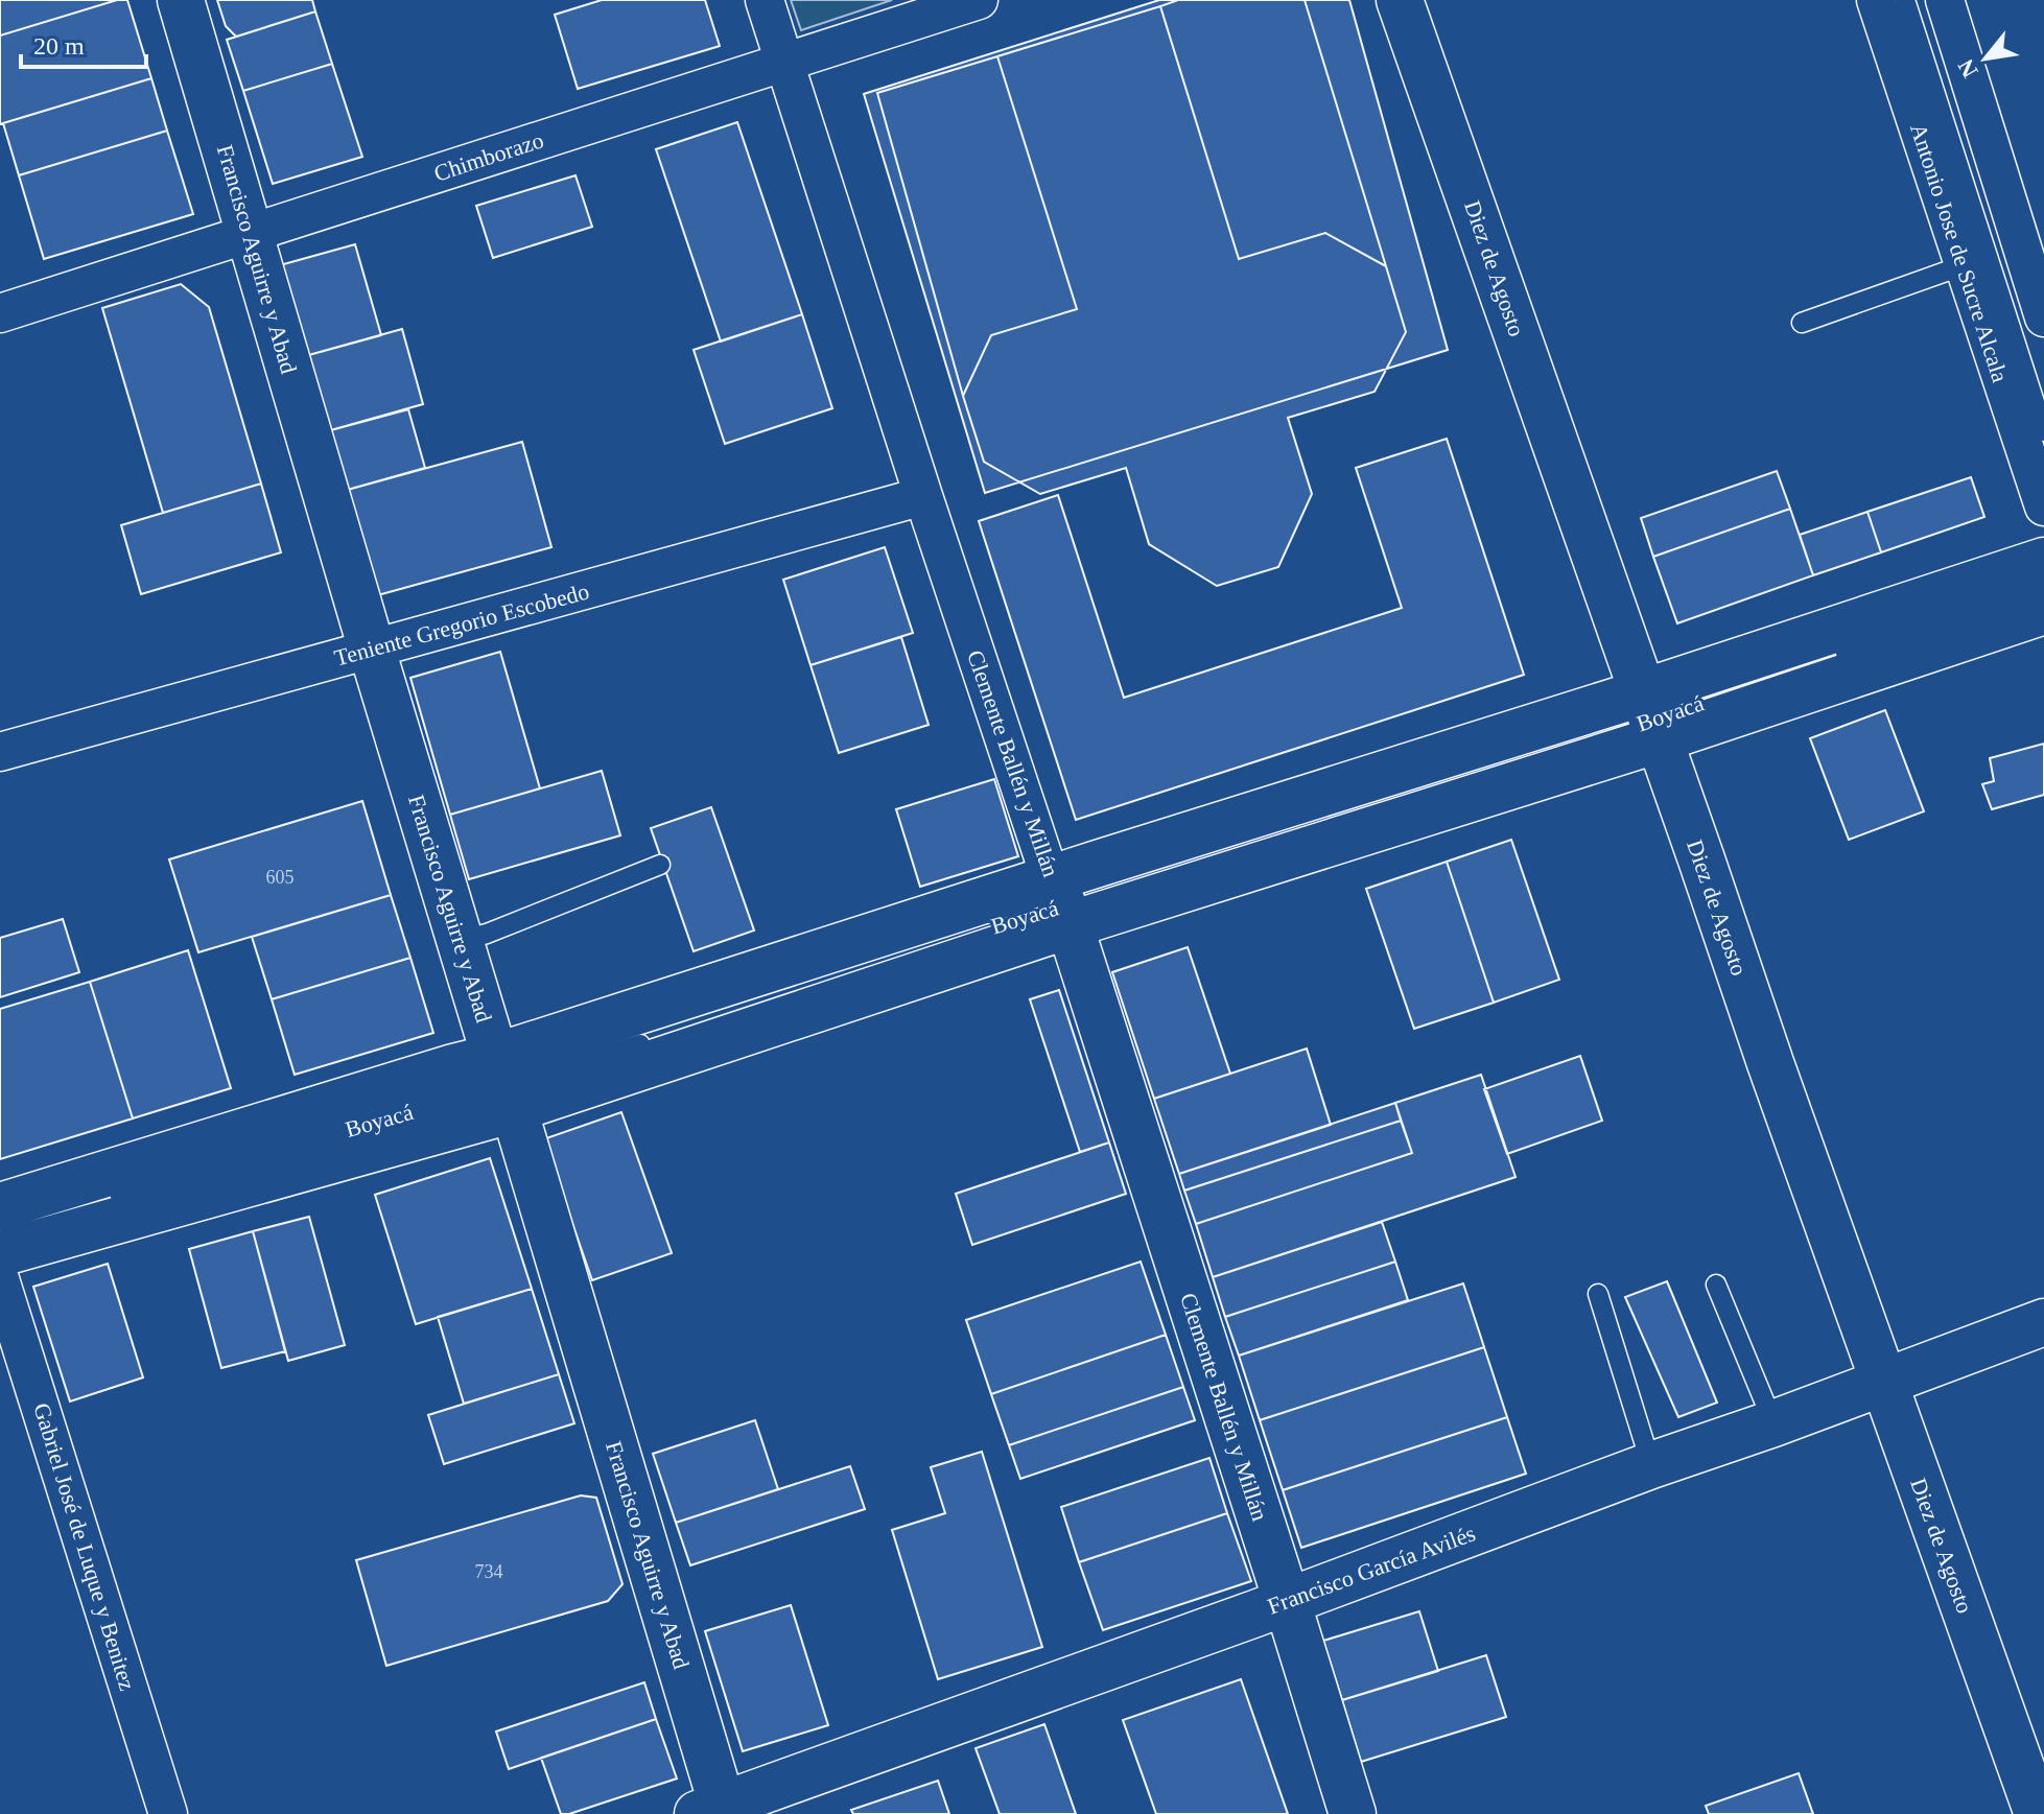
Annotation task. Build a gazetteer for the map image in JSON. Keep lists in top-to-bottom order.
{
  "streets": {
    "street": [
      "Chimborazo",
      "Antonio Jose de Sucre Alcala",
      "Francisco Aguirre y Abad",
      "Diez de Agosto",
      "Teniente Gregorio Escobedo",
      "Boyacá",
      "Clemente Ballén y Millán",
      "Gabriel José de Luque y Benitez",
      "Francisco García Avilés"
    ]
  },
  "crossings": [
    ["Chimborazo", "Francisco Aguirre y Abad"],
    ["Chimborazo", "Clemente Ballén y Millán"],
    ["Francisco Aguirre y Abad", "Teniente Gregorio Escobedo"],
    ["Francisco Aguirre y Abad", "Boyacá"],
    ["Francisco Aguirre y Abad", "Francisco García Avilés"],
    ["Diez de Agosto", "Boyacá"],
    ["Diez de Agosto", "Francisco García Avilés"],
    ["Teniente Gregorio Escobedo", "Clemente Ballén y Millán"],
    ["Boyacá", "Clemente Ballén y Millán"],
    ["Clemente Ballén y Millán", "Francisco García Avilés"]
  ],
  "house_numbers": ["605", "734"],
  "scale_bar": "20 m",
  "north": "bottom left"
}
